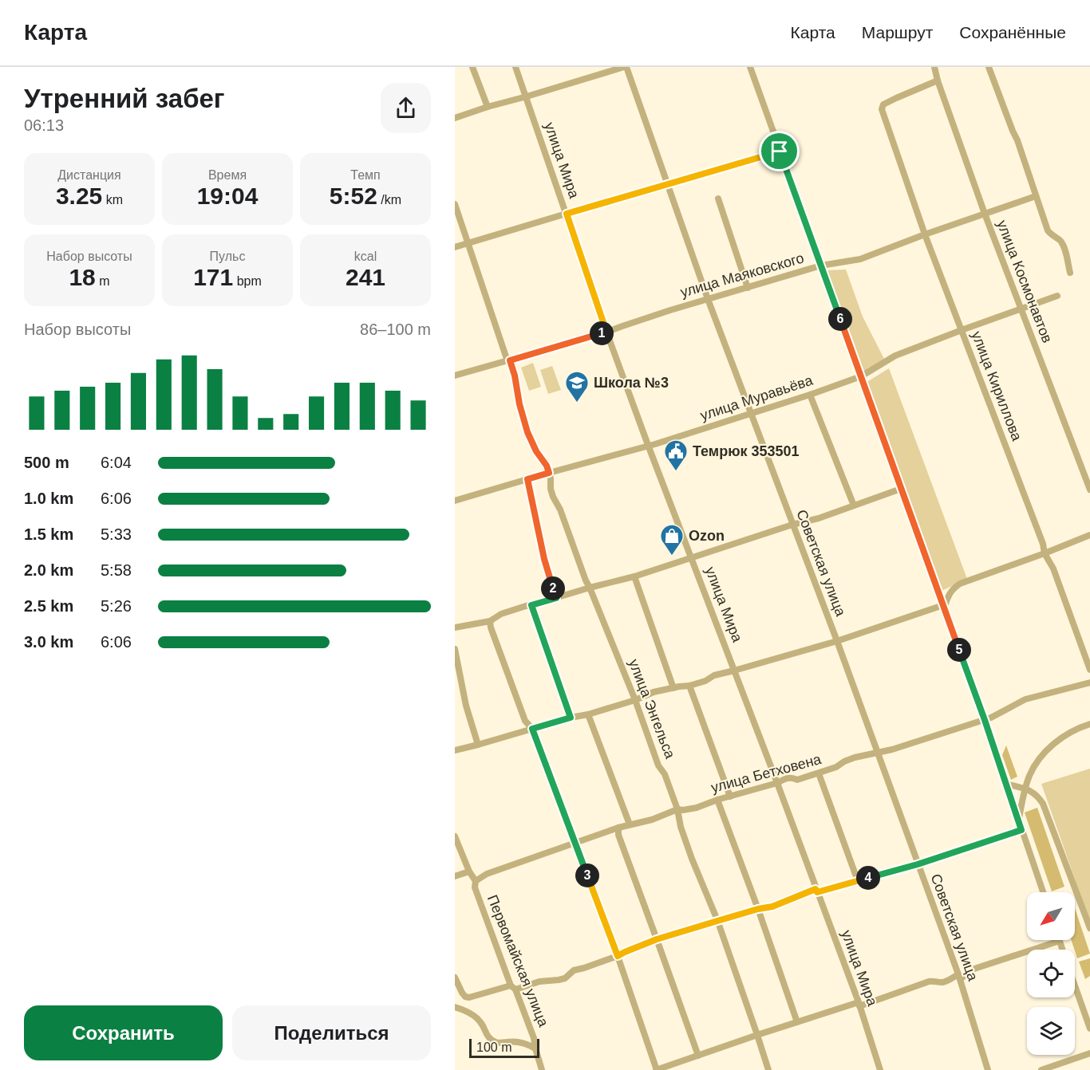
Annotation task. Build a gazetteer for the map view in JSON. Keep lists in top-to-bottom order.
{
  "streets": {
    "street": [
      "улица Мира",
      "улица Маяковского",
      "улица Космонавтов",
      "улица Кириллова",
      "улица Муравьёва",
      "Советская улица",
      "улица Энгельса",
      "улица Бетховена",
      "Первомайская улица"
    ]
  },
  "crossings": [
    ["улица Мира", "улица Маяковского"],
    ["улица Мира", "улица Муравьёва"],
    ["улица Мира", "улица Бетховена"],
    ["улица Маяковского", "улица Космонавтов"],
    ["улица Маяковского", "улица Кириллова"],
    ["улица Маяковского", "Советская улица"],
    ["улица Маяковского", "улица Энгельса"],
    ["улица Космонавтов", "улица Кириллова"],
    ["улица Космонавтов", "улица Муравьёва"],
    ["улица Кириллова", "улица Муравьёва"],
    ["улица Муравьёва", "Советская улица"],
    ["улица Муравьёва", "улица Энгельса"],
    ["Советская улица", "улица Бетховена"],
    ["улица Энгельса", "улица Бетховена"],
    ["улица Бетховена", "Первомайская улица"]
  ],
  "places": {
    "school or university": ["Школа №3"],
    "public building": ["Темрюк 353501"],
    "shop": ["Ozon"]
  },
  "scale_bar": "100 m",
  "north": "bottom left",
  "page": {
    "header": "Карта",
    "nav": ["Карта", "Маршрут", "Сохранённые"],
    "heading": ["Утренний забег", "06:13"],
    "stats": [
      ["Дистанция", "3.25 km"],
      ["Время", "19:04"],
      ["Темп", "5:52 /km"],
      ["Набор высоты", "18 m"],
      ["Пульс", "171 bpm"],
      ["kcal", "241"]
    ],
    "pins": [
      "6",
      "1",
      "2",
      "5",
      "3",
      "4"
    ],
    "chart": ["Набор высоты", "86–100 m"],
    "list": [
      {
        "name": "500 m",
        "note": "6:04"
      },
      {
        "name": "1.0 km",
        "note": "6:06"
      },
      {
        "name": "1.5 km",
        "note": "5:33"
      },
      {
        "name": "2.0 km",
        "note": "5:58"
      },
      {
        "name": "2.5 km",
        "note": "5:26"
      },
      {
        "name": "3.0 km",
        "note": "6:06"
      }
    ],
    "buttons": ["Сохранить", "Поделиться"],
    "scale": "100 m"
  }
}
